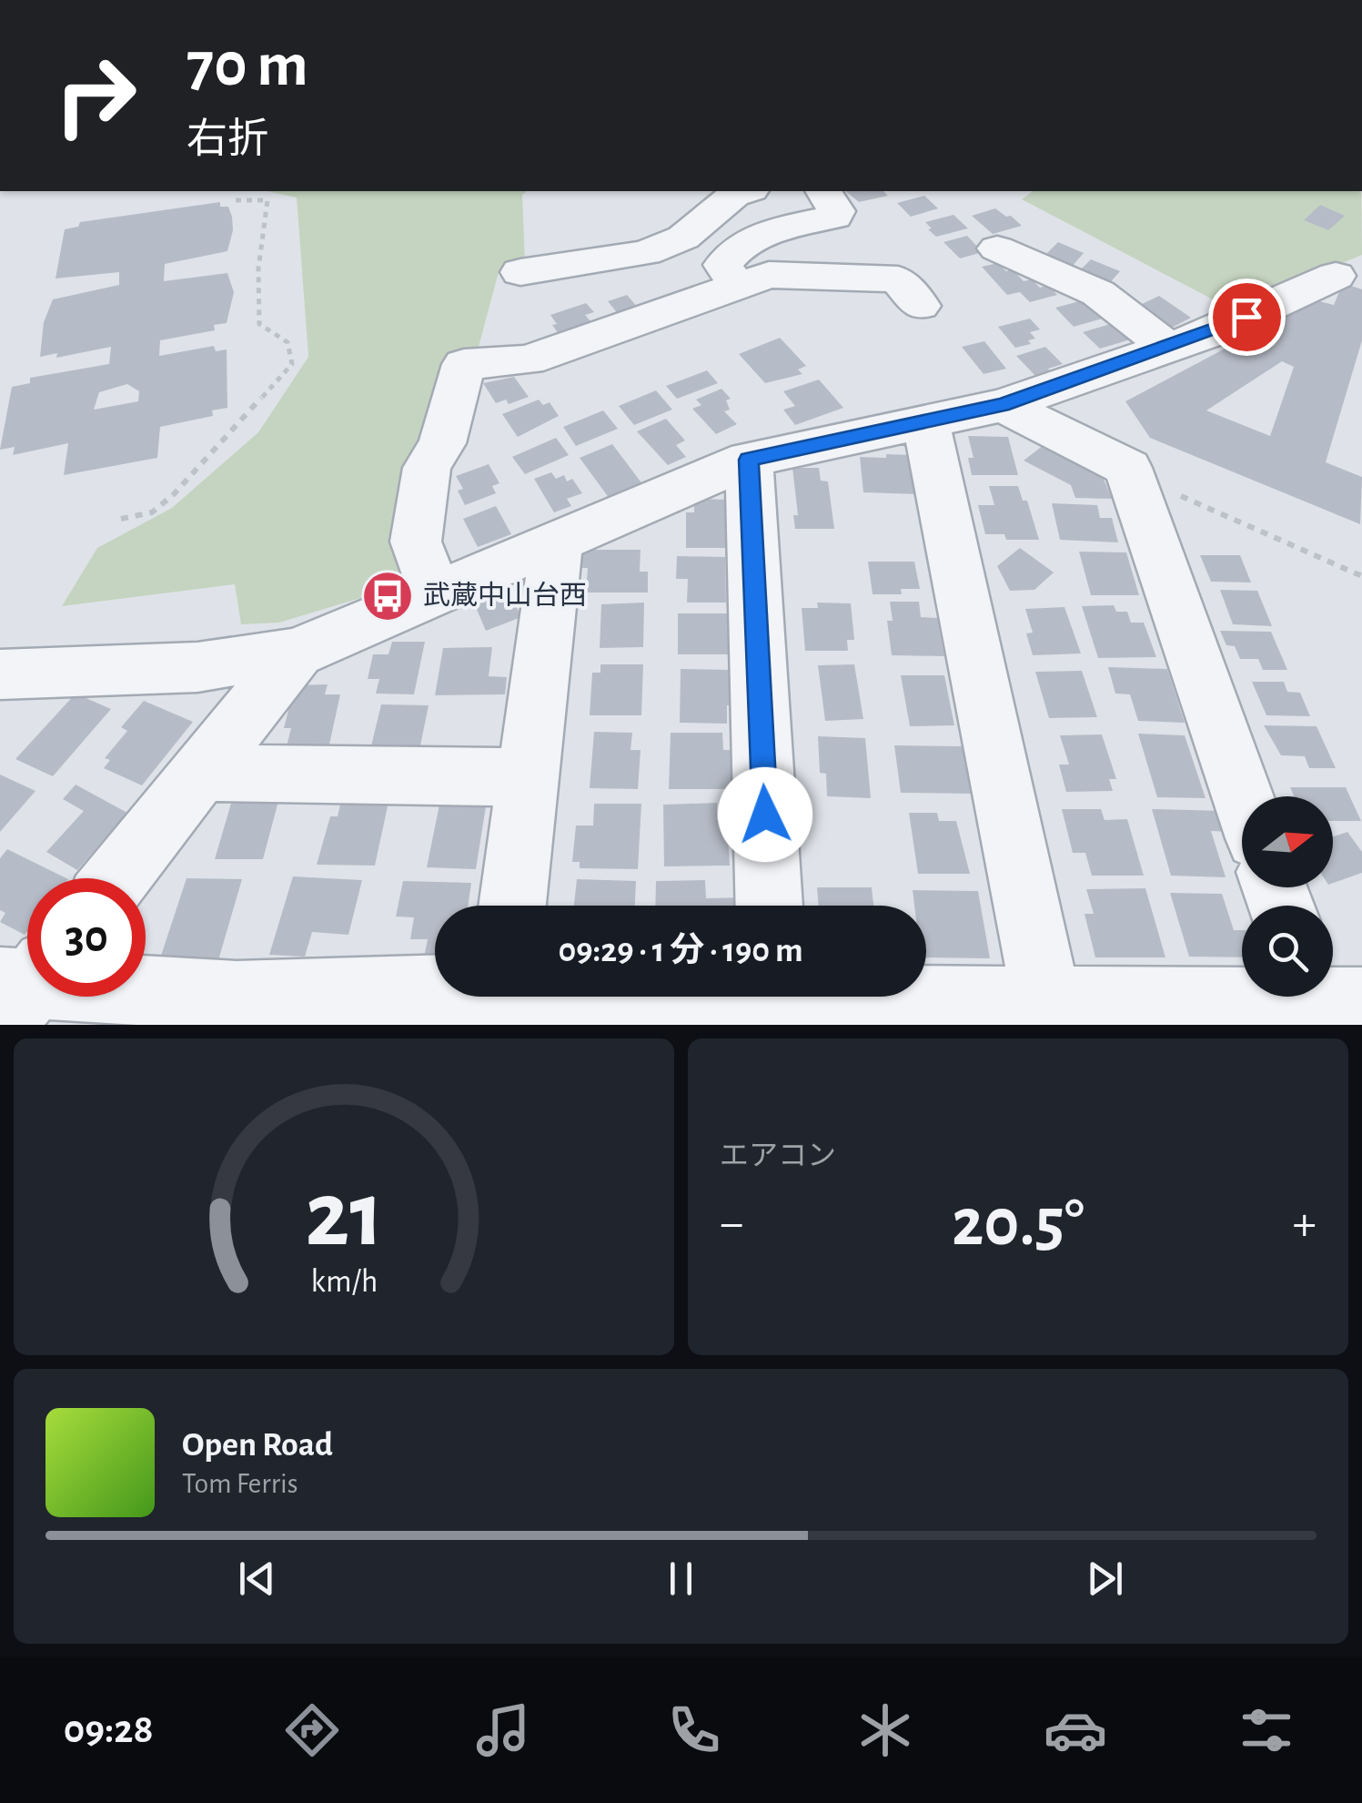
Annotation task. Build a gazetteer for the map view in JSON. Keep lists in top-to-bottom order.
{
  "places": {
    "bus stop": ["武蔵中山台西"]
  },
  "north": "right",
  "page": {
    "turn": ["70 m", "右折"],
    "limit": "30",
    "trip": "09:29 · 1 分 · 190 m",
    "tile": "エアコン",
    "heat": ["−", "20.5°", "+"],
    "song": ["Open Road", "Tom Ferris"],
    "tabs": "09:28",
    "gauge": ["21", "km/h"]
  }
}
